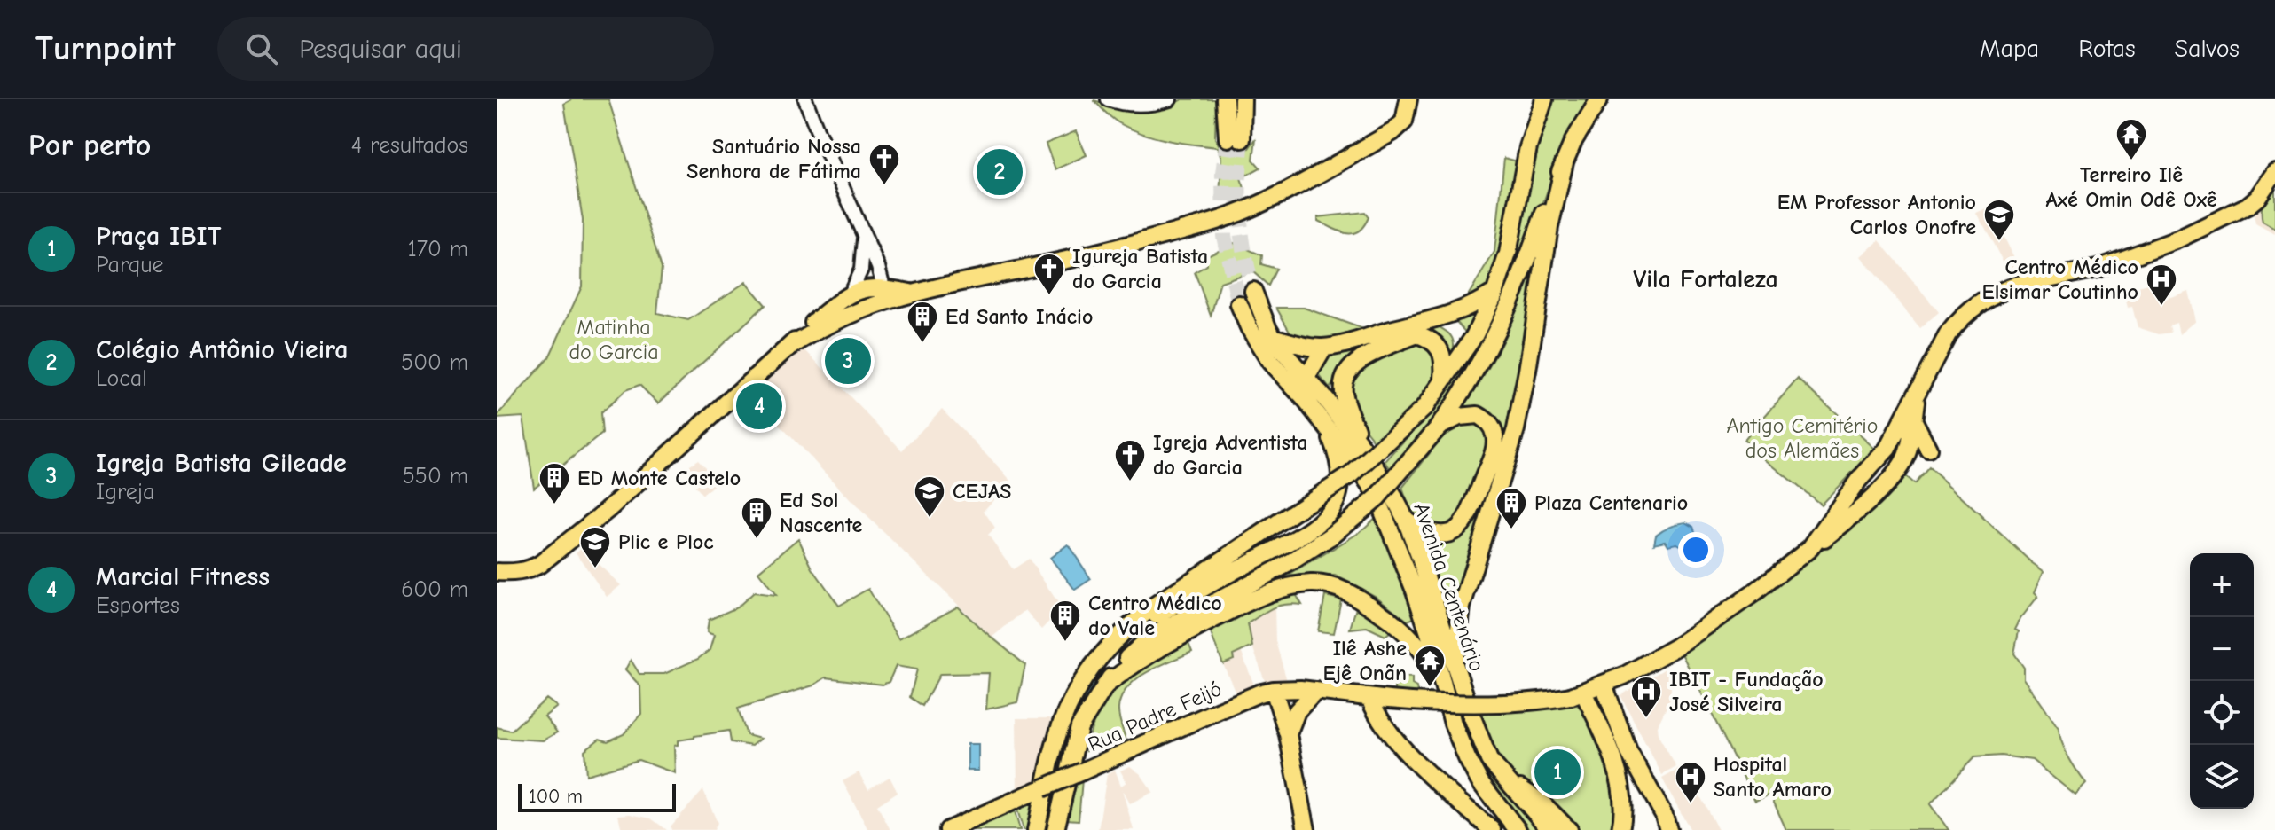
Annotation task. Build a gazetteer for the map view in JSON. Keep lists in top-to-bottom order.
{
  "streets": {
    "main road": ["Avenida Centenário", "Rua Padre Feijó"]
  },
  "districts": ["Vila Fortaleza"],
  "parks": ["Matinha do Garcia", "Antigo Cemitério dos Alemães"],
  "places": {
    "temple": ["Terreiro Ilê Axé Omin Odê Oxê", "Ilê Ashe Ejê Onãn"],
    "church": ["Santuário Nossa Senhora de Fátima", "Igureja Batista do Garcia", "Igreja Adventista do Garcia"],
    "school or university": ["EM Professor Antonio Carlos Onofre", "CEJAS", "Plic e Ploc"],
    "hospital": ["Centro Médico Elsimar Coutinho", "IBIT - Fundação José Silveira", "Hospital Santo Amaro"],
    "building": [
      "Ed Santo Inácio",
      "ED Monte Castelo",
      "Plaza Centenario",
      "Ed Sol Nascente",
      "Centro Médico do Vale"
    ]
  },
  "scale_bar": "100 m",
  "page": {
    "header": "Turnpoint",
    "search": "Pesquisar aqui",
    "nav": ["Mapa", "Rotas", "Salvos"],
    "heading": ["Por perto", "4 resultados"],
    "pins": [
      "2",
      "3",
      "4",
      "1"
    ],
    "list": [
      {
        "mark": "1",
        "name": "Praça IBIT",
        "note": "Parque",
        "value": "170 m"
      },
      {
        "mark": "2",
        "name": "Colégio Antônio Vieira",
        "note": "Local",
        "value": "500 m"
      },
      {
        "mark": "3",
        "name": "Igreja Batista Gileade",
        "note": "Igreja",
        "value": "550 m"
      },
      {
        "mark": "4",
        "name": "Marcial Fitness",
        "note": "Esportes",
        "value": "600 m"
      }
    ],
    "map_buttons": ["+", "−"],
    "scale": "100 m"
  }
}
